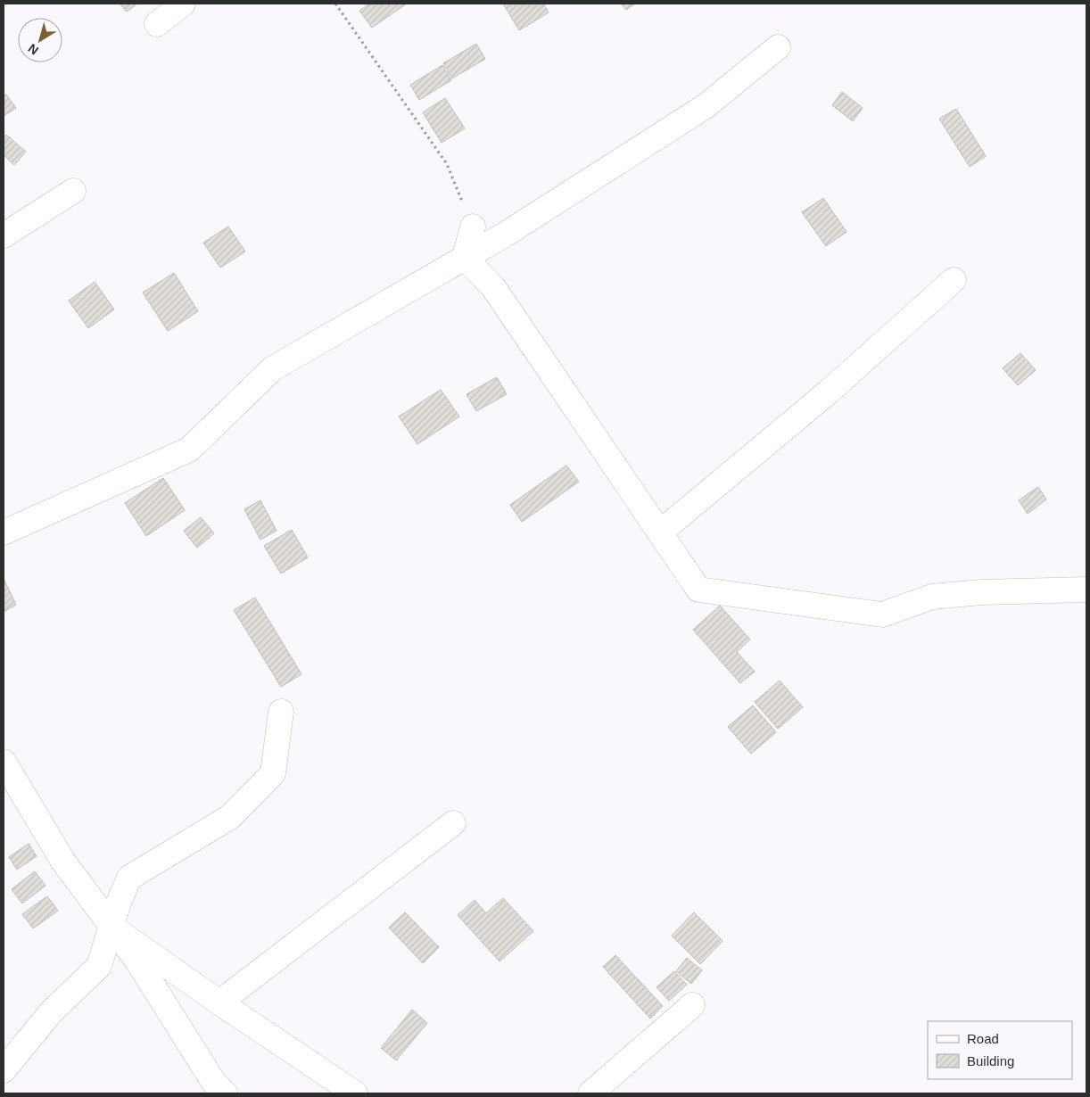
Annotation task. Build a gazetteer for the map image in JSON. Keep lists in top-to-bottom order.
{
  "legend": ["Road", "Building"],
  "north": "bottom left"
}
